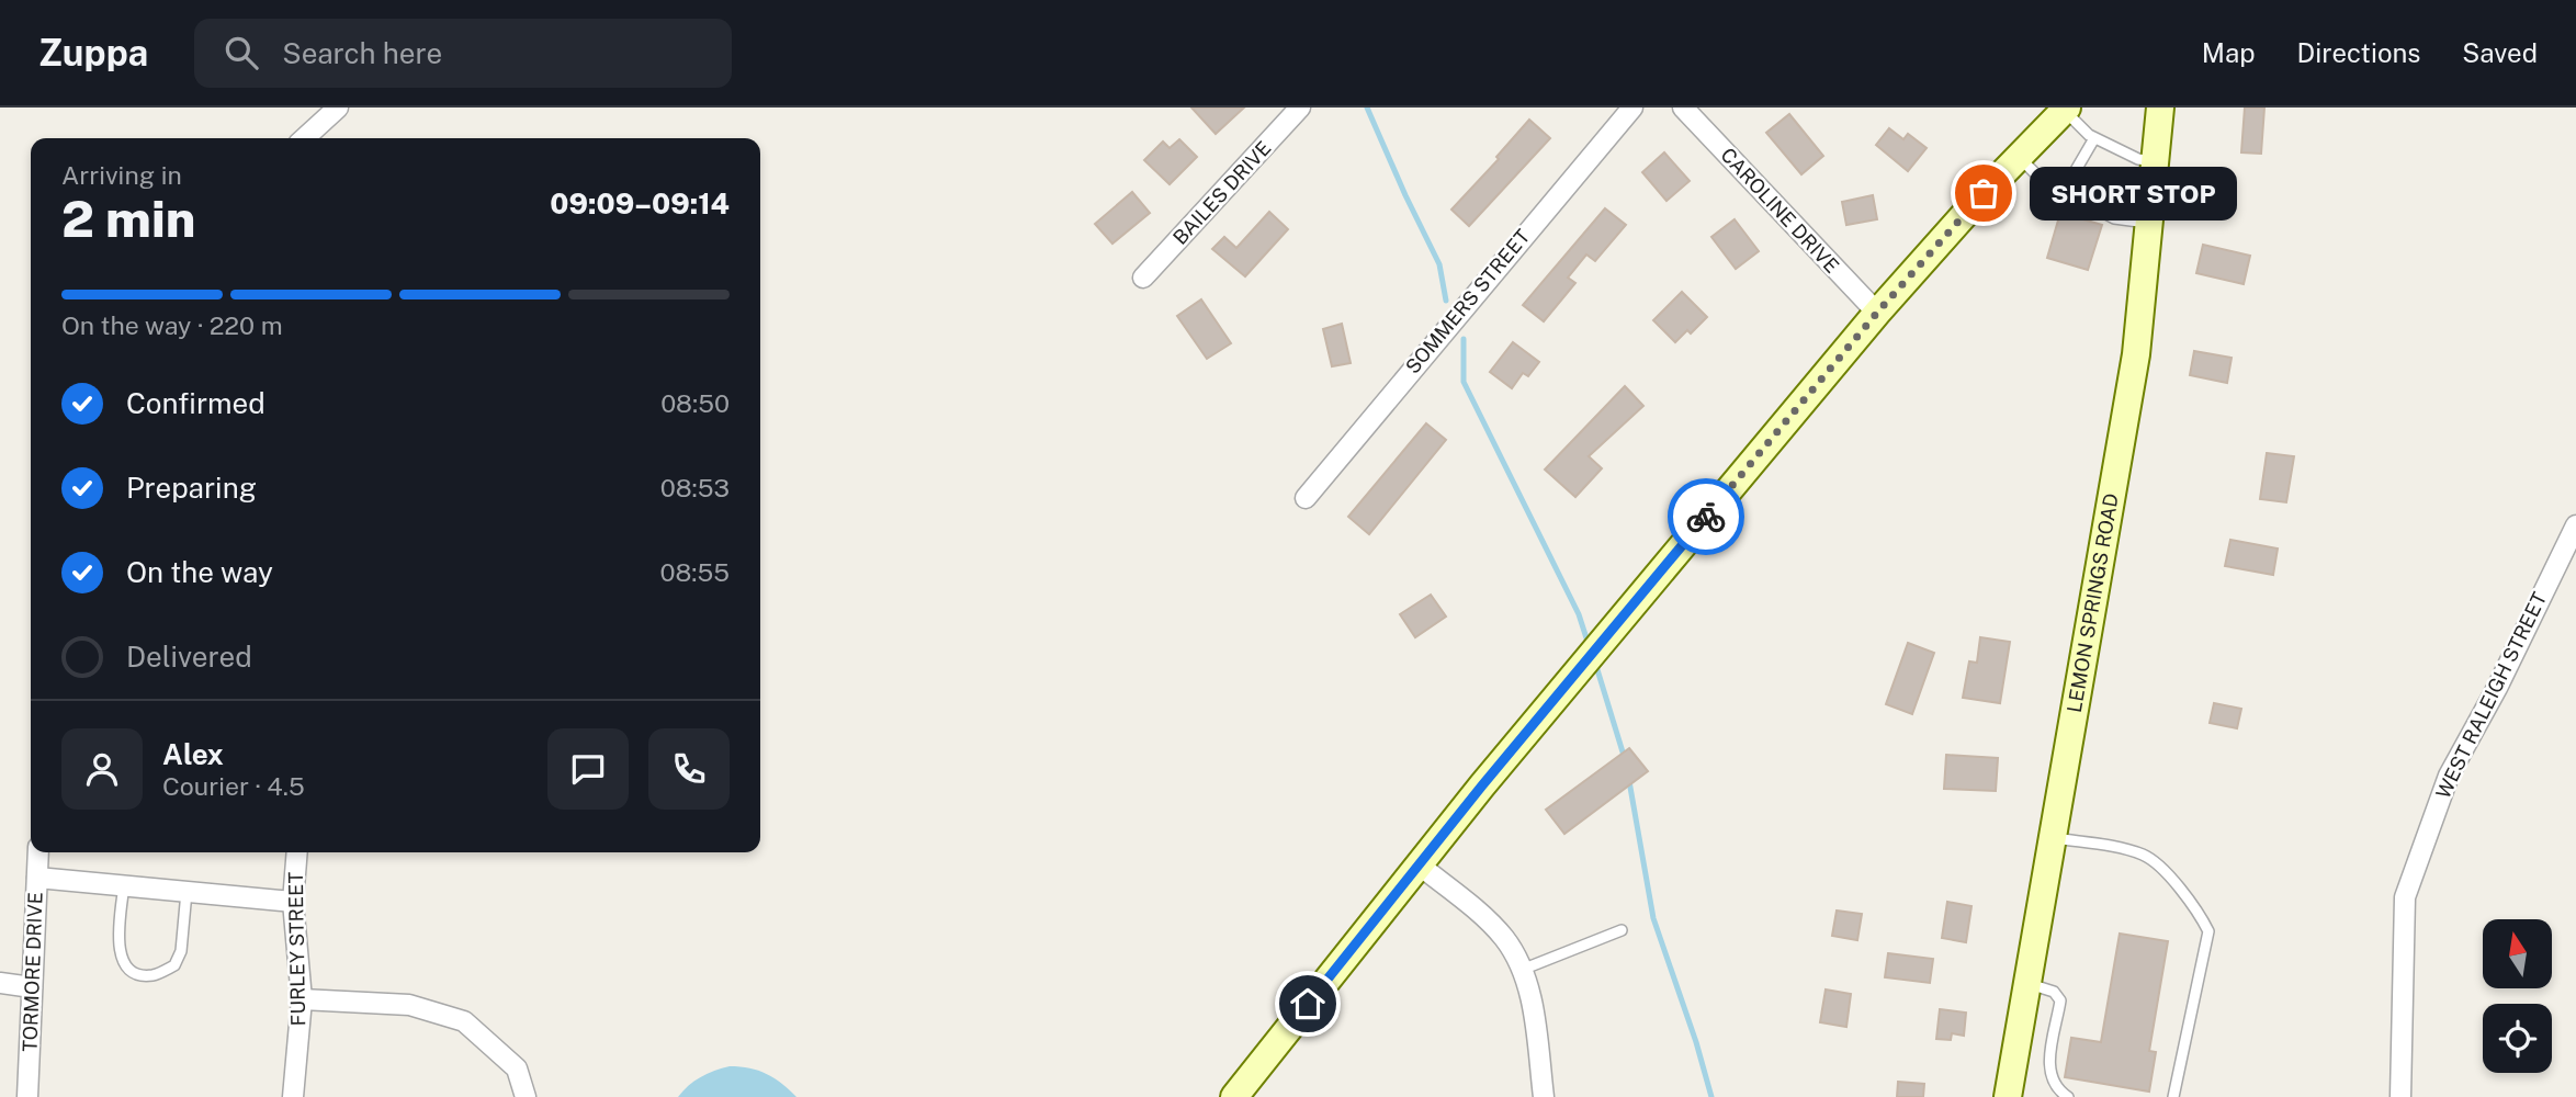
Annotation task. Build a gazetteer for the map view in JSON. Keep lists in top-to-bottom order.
{
  "streets": {
    "main road": ["LEMON SPRINGS ROAD"],
    "street": [
      "BAILES DRIVE",
      "CAROLINE DRIVE",
      "SOMMERS STREET",
      "WEST RALEIGH STREET",
      "FURLEY STREET",
      "TORMORE DRIVE"
    ]
  },
  "places": ["SHORT STOP"],
  "north": "top",
  "page": {
    "header": "Zuppa",
    "search": "Search here",
    "nav": ["Map", "Directions", "Saved"],
    "heading": ["2 min", "Arriving in", "09:09–09:14"],
    "panel": ["Alex", "Courier · 4.5"],
    "bubble": "SHORT STOP",
    "bar": "On the way · 220 m",
    "list": [
      ["Confirmed", "08:50"],
      ["Preparing", "08:53"],
      ["On the way", "08:55"],
      "Delivered"
    ]
  }
}
